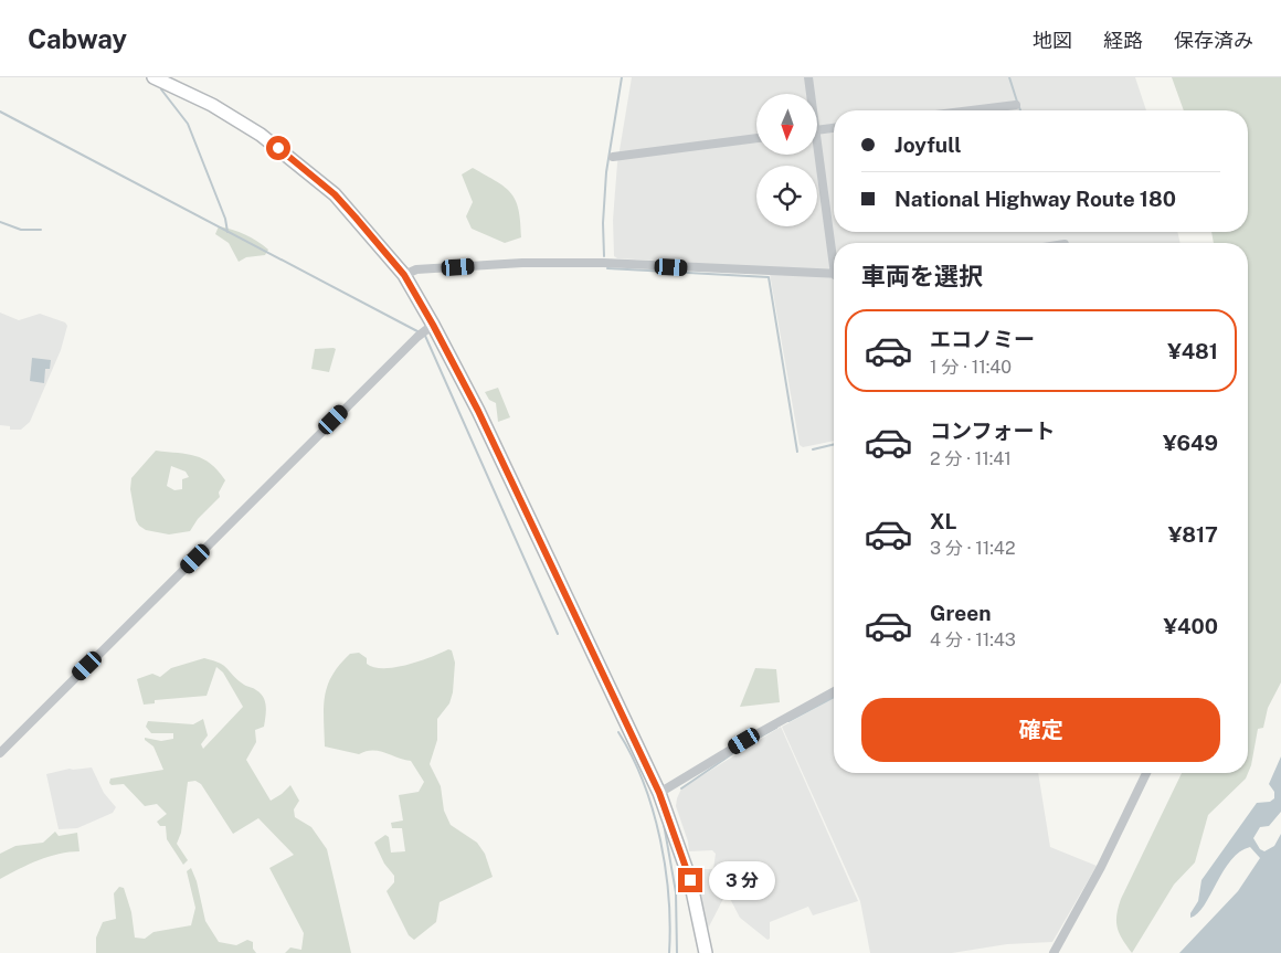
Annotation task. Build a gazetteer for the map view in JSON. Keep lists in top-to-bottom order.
{
  "north": "bottom",
  "page": {
    "header": "Cabway",
    "nav": ["地図", "経路", "保存済み"],
    "banner": ["Joyfull", "National Highway Route 180"],
    "heading": "車両を選択",
    "list": [
      {
        "name": "エコノミー",
        "note": "1 分 · 11:40",
        "value": "¥481"
      },
      {
        "name": "コンフォート",
        "note": "2 分 · 11:41",
        "value": "¥649"
      },
      {
        "name": "XL",
        "note": "3 分 · 11:42",
        "value": "¥817"
      },
      {
        "name": "Green",
        "note": "4 分 · 11:43",
        "value": "¥400"
      }
    ],
    "buttons": "確定",
    "bubble": "3 分"
  }
}
